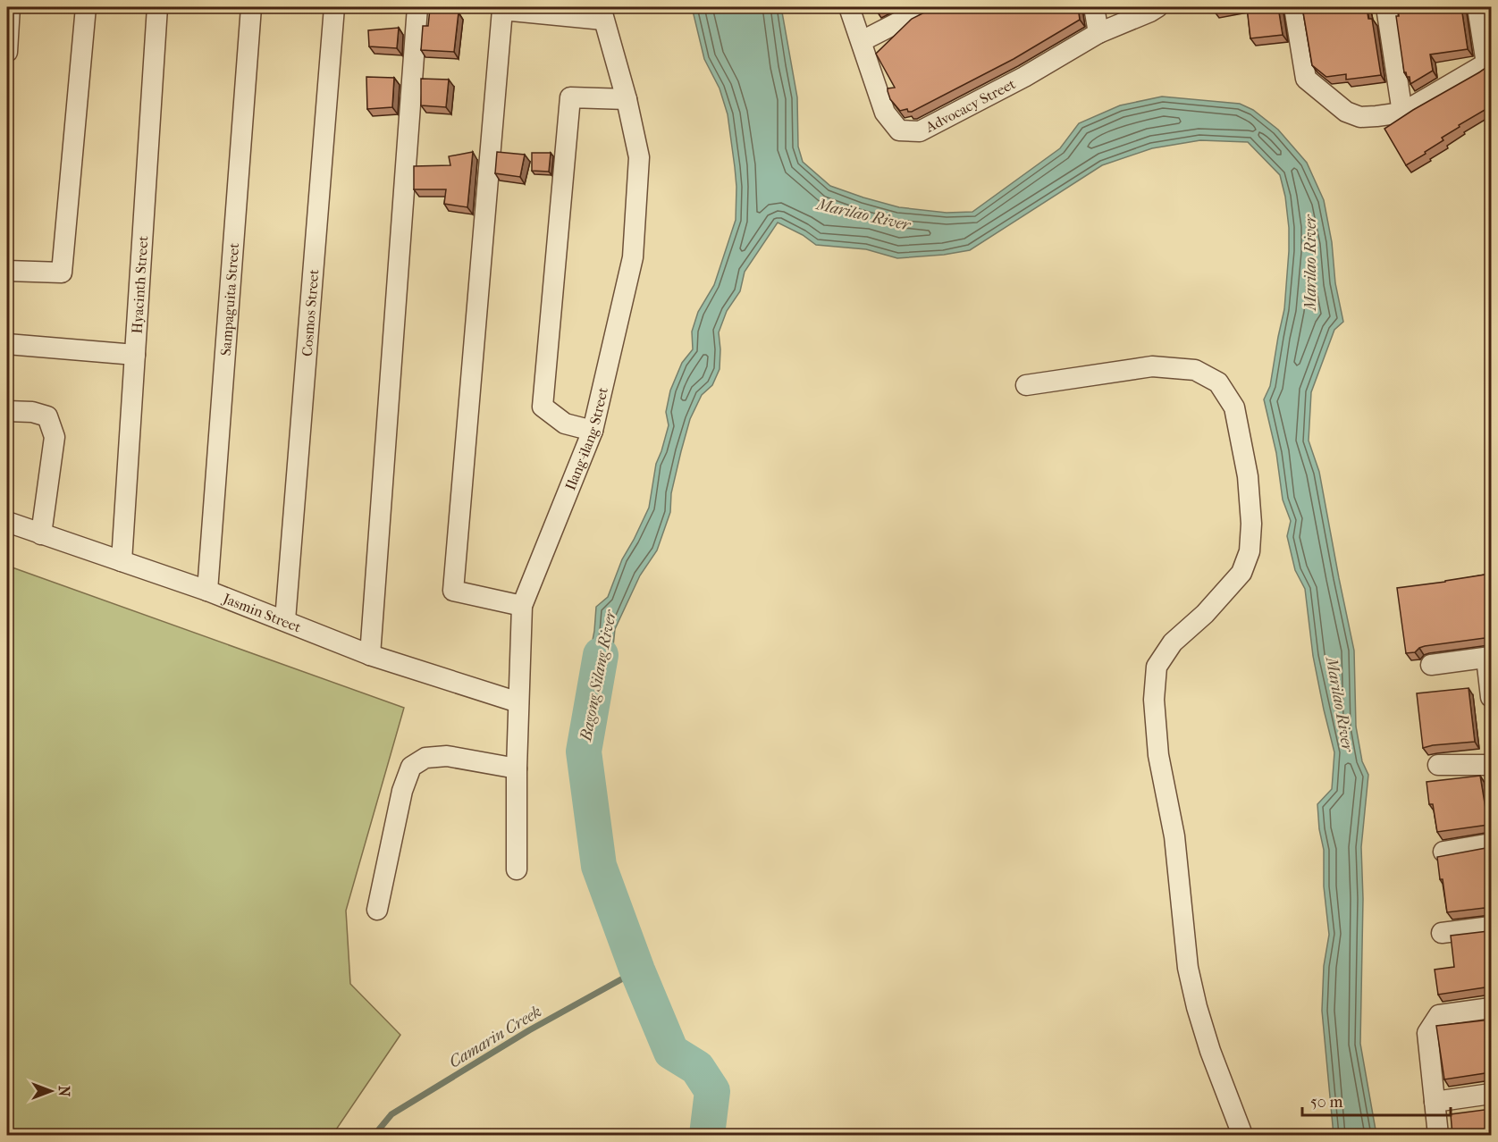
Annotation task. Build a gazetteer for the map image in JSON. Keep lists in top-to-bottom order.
{
  "streets": {
    "street": [
      "Advocacy Street",
      "Hyacinth Street",
      "Sampaguita Street",
      "Cosmos Street",
      "Ilang-ilang Street",
      "Jasmin Street"
    ]
  },
  "crossings": [
    ["Hyacinth Street", "Jasmin Street"],
    ["Sampaguita Street", "Jasmin Street"],
    ["Cosmos Street", "Jasmin Street"],
    ["Ilang-ilang Street", "Jasmin Street"]
  ],
  "water": ["Marilao River", "Bagong Silang River", "Camarin Creek"],
  "scale_bar": "50 m",
  "north": "right"
}
